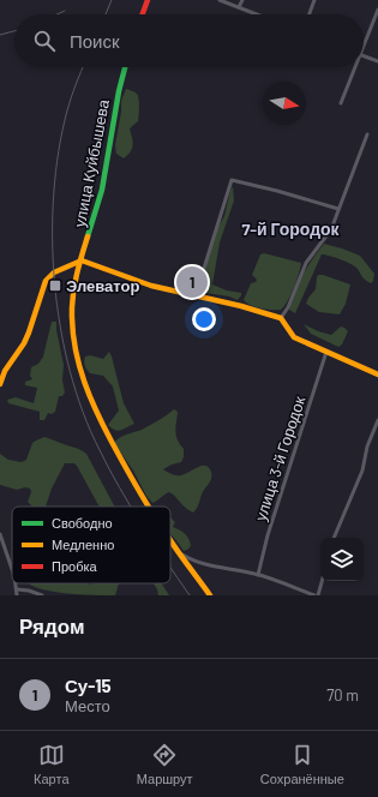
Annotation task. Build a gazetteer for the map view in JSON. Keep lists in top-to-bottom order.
{
  "streets": {
    "street": ["улица Куйбышева", "улица 3-й Городок"]
  },
  "districts": ["7-й Городок"],
  "places": {
    "transit": ["Элеватор"]
  },
  "legend": ["Свободно", "Медленно", "Пробка"],
  "north": "right",
  "page": {
    "search": "Поиск",
    "pins": "1",
    "heading": "Рядом",
    "list": [
      {
        "mark": "1",
        "name": "Су-15",
        "note": "Место",
        "value": "70 m"
      }
    ],
    "nav": ["Карта", "Маршрут", "Сохранённые"]
  }
}
